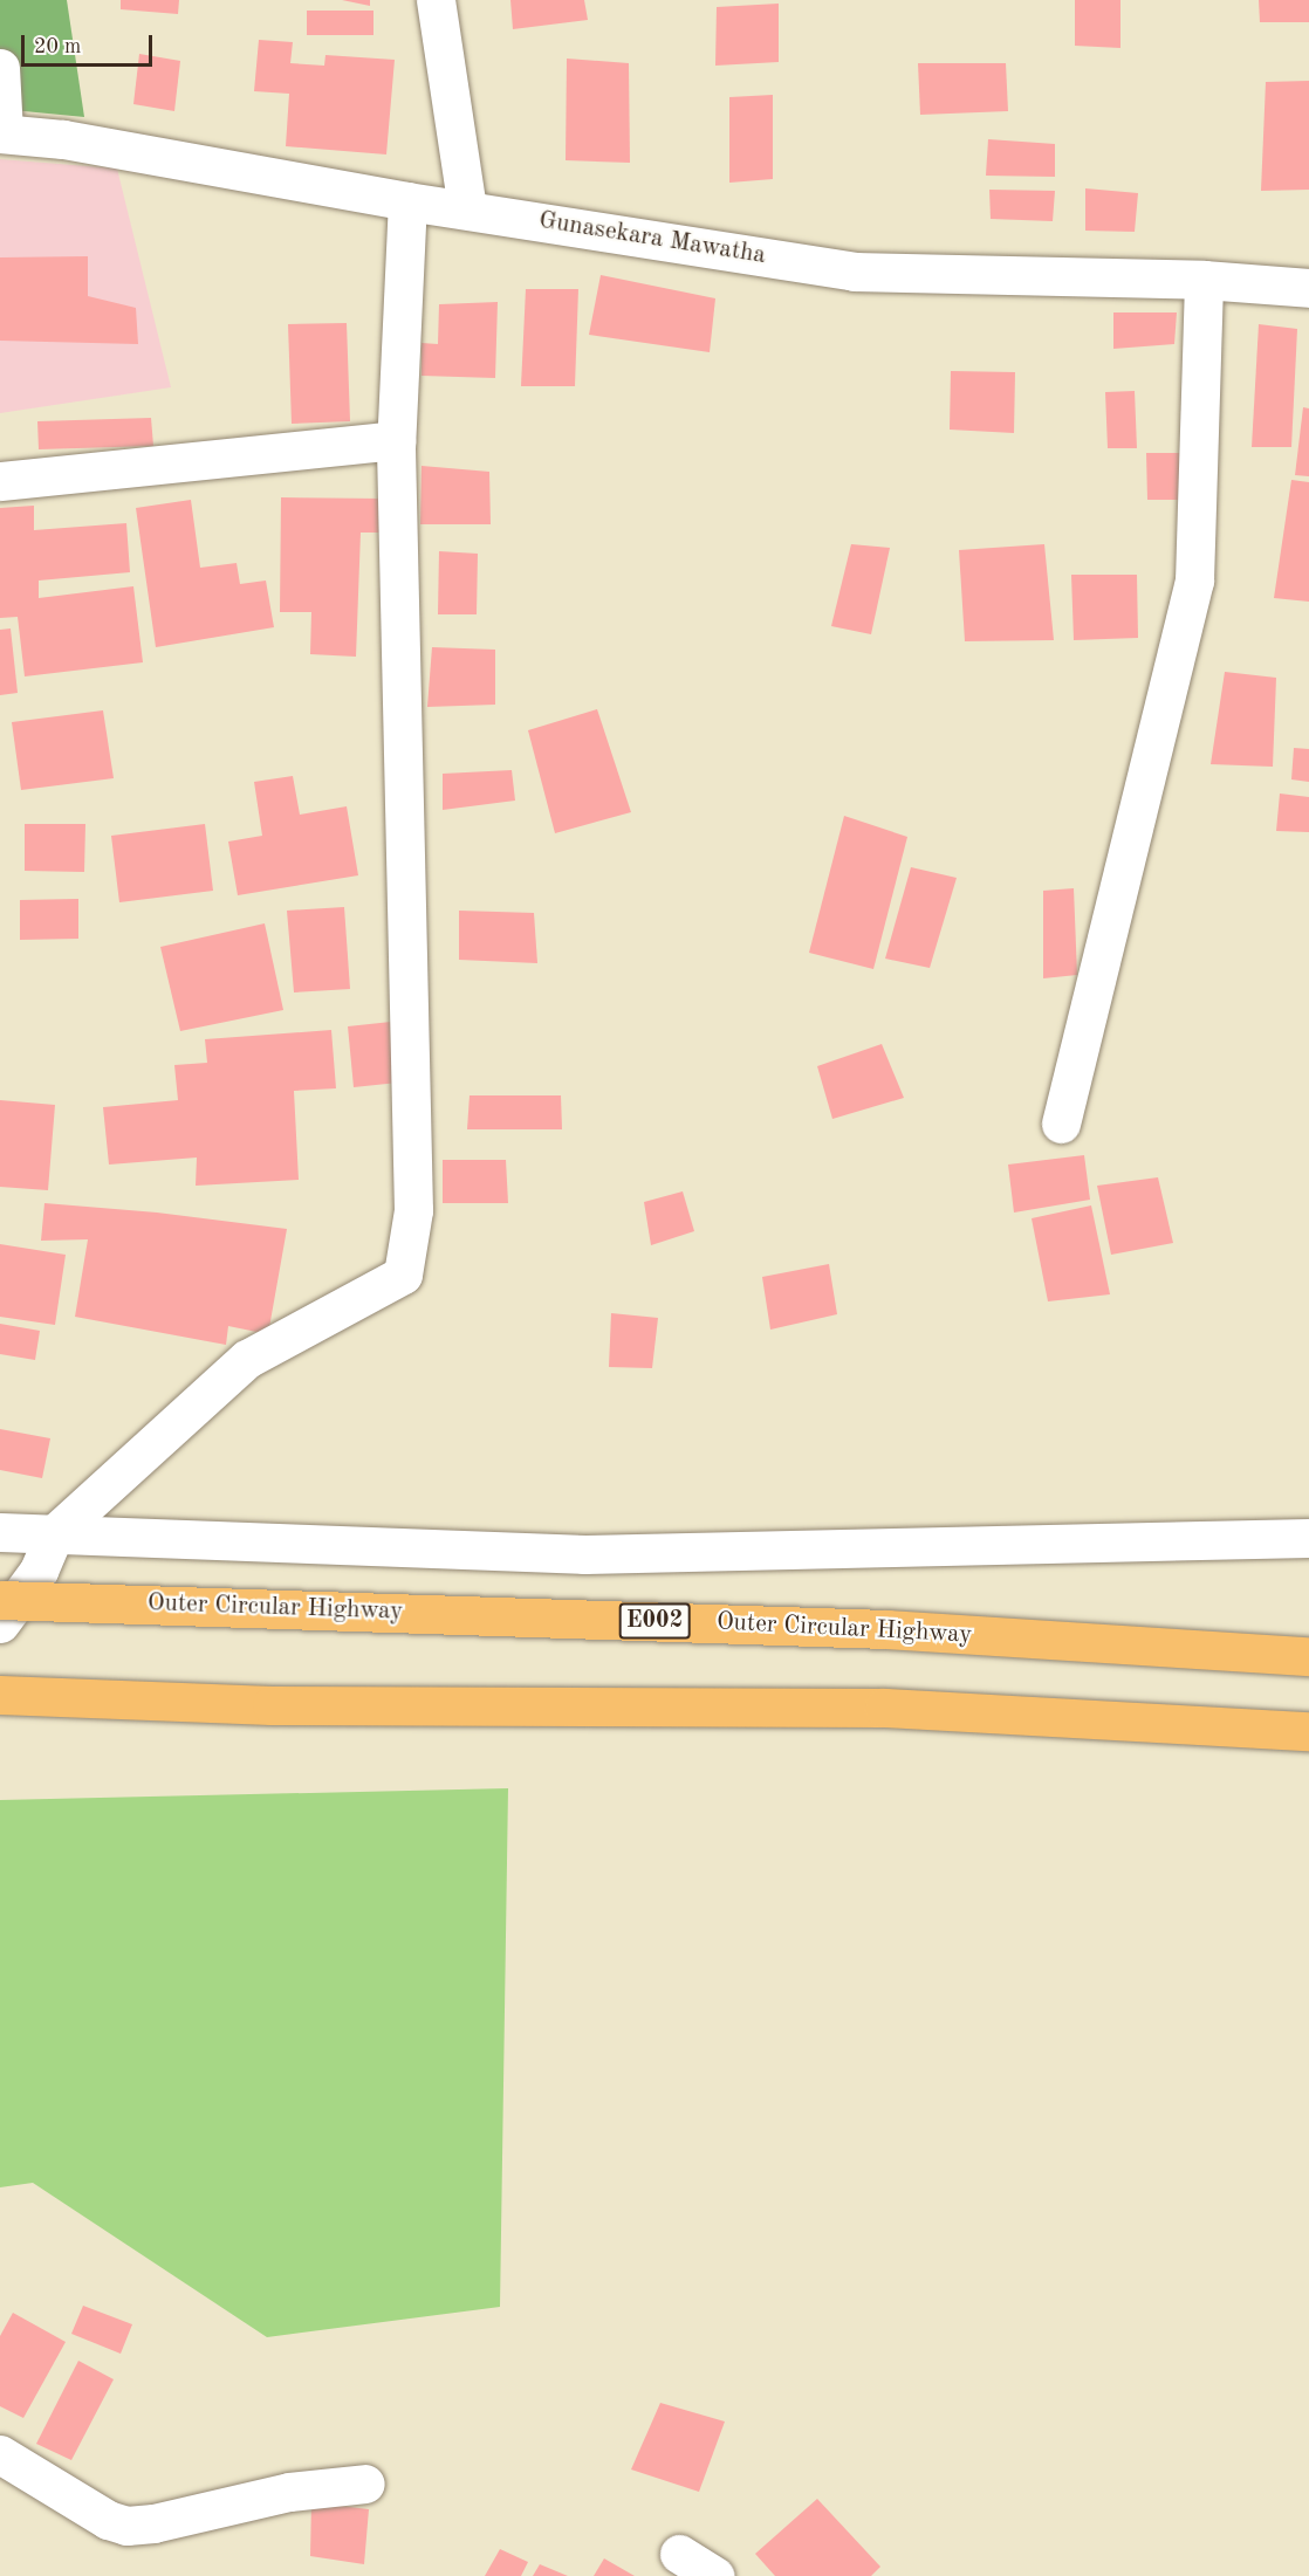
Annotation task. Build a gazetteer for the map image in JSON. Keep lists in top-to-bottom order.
{
  "streets": {
    "highway": ["Outer Circular Highway", "E002"],
    "street": ["Gunasekara Mawatha"]
  },
  "scale_bar": "20 m"
}
